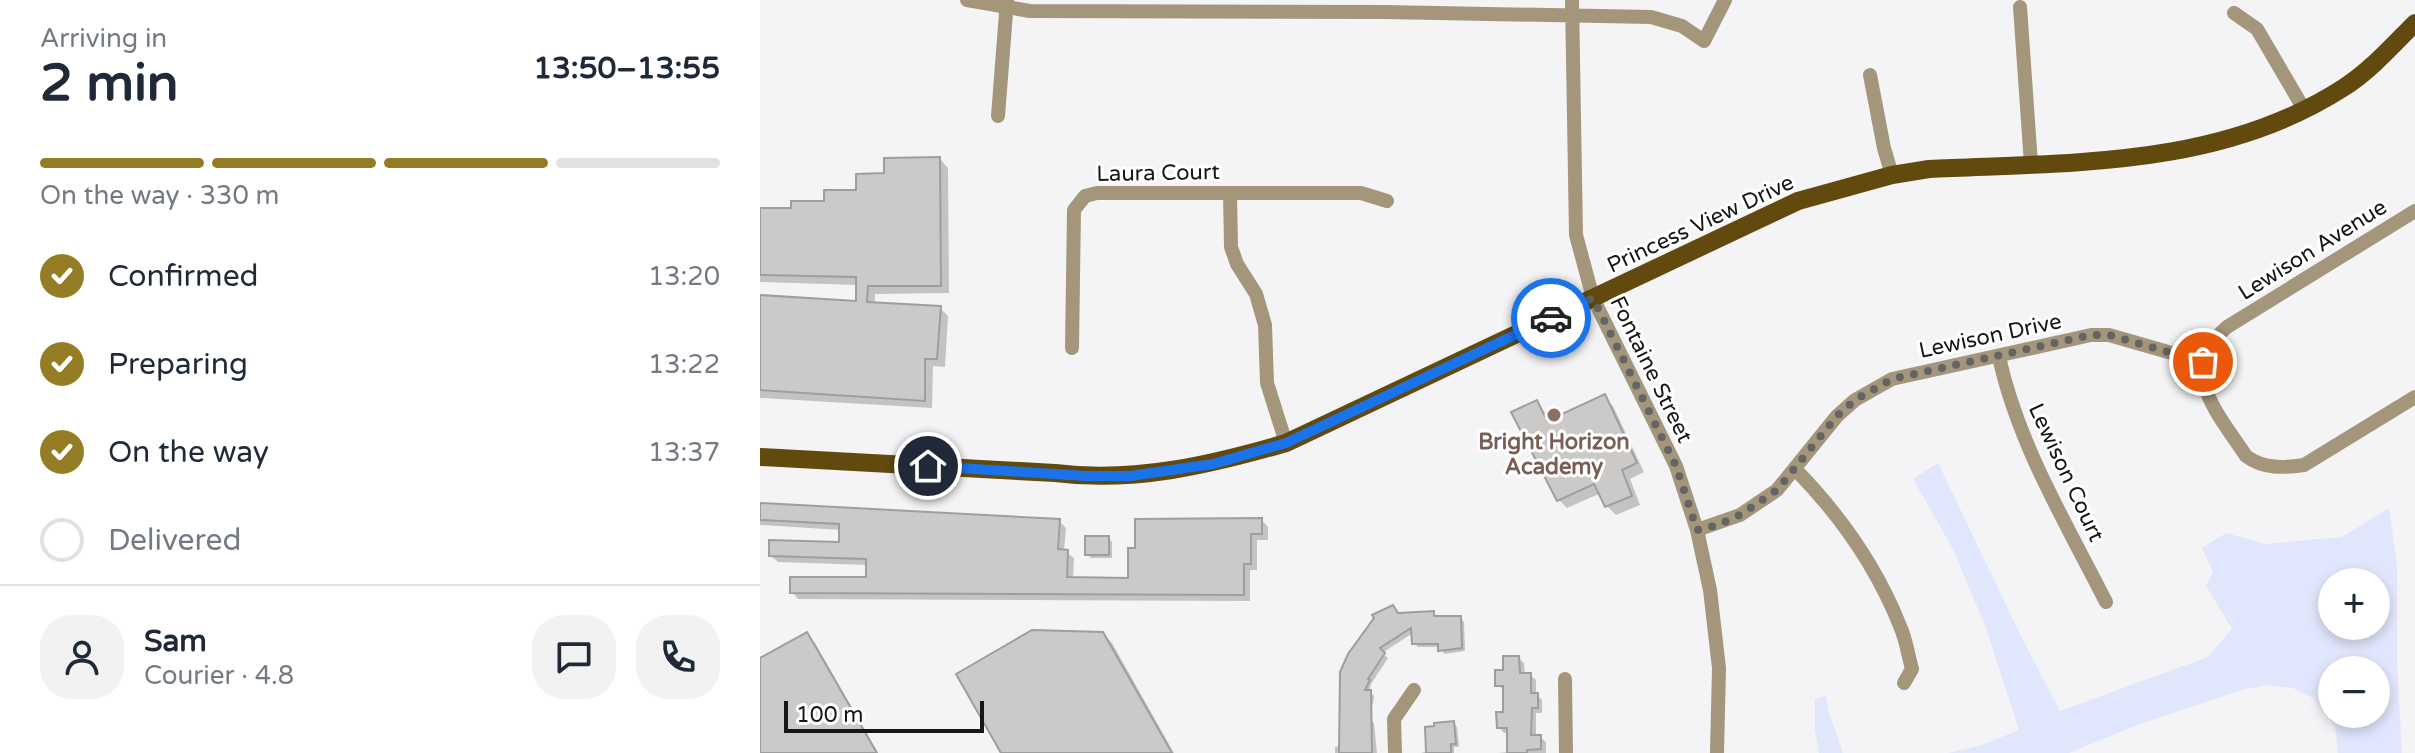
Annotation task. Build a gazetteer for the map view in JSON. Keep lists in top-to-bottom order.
{
  "streets": {
    "main road": ["Princess View Drive"],
    "street": [
      "Laura Court",
      "Lewison Avenue",
      "Lewison Drive",
      "Fontaine Street",
      "Lewison Court"
    ]
  },
  "crossings": [
    ["Princess View Drive", "Fontaine Street"],
    ["Lewison Avenue", "Lewison Drive"],
    ["Lewison Drive", "Fontaine Street"],
    ["Lewison Drive", "Lewison Court"]
  ],
  "places": ["Bright Horizon Academy"],
  "scale_bar": "100 m",
  "page": {
    "heading": ["2 min", "Arriving in", "13:50–13:55"],
    "panel": ["Sam", "Courier · 4.8"],
    "bar": "On the way · 330 m",
    "list": [
      ["Confirmed", "13:20"],
      ["Preparing", "13:22"],
      ["On the way", "13:37"],
      "Delivered"
    ],
    "map_buttons": ["+", "−"],
    "scale": "100 m"
  }
}
